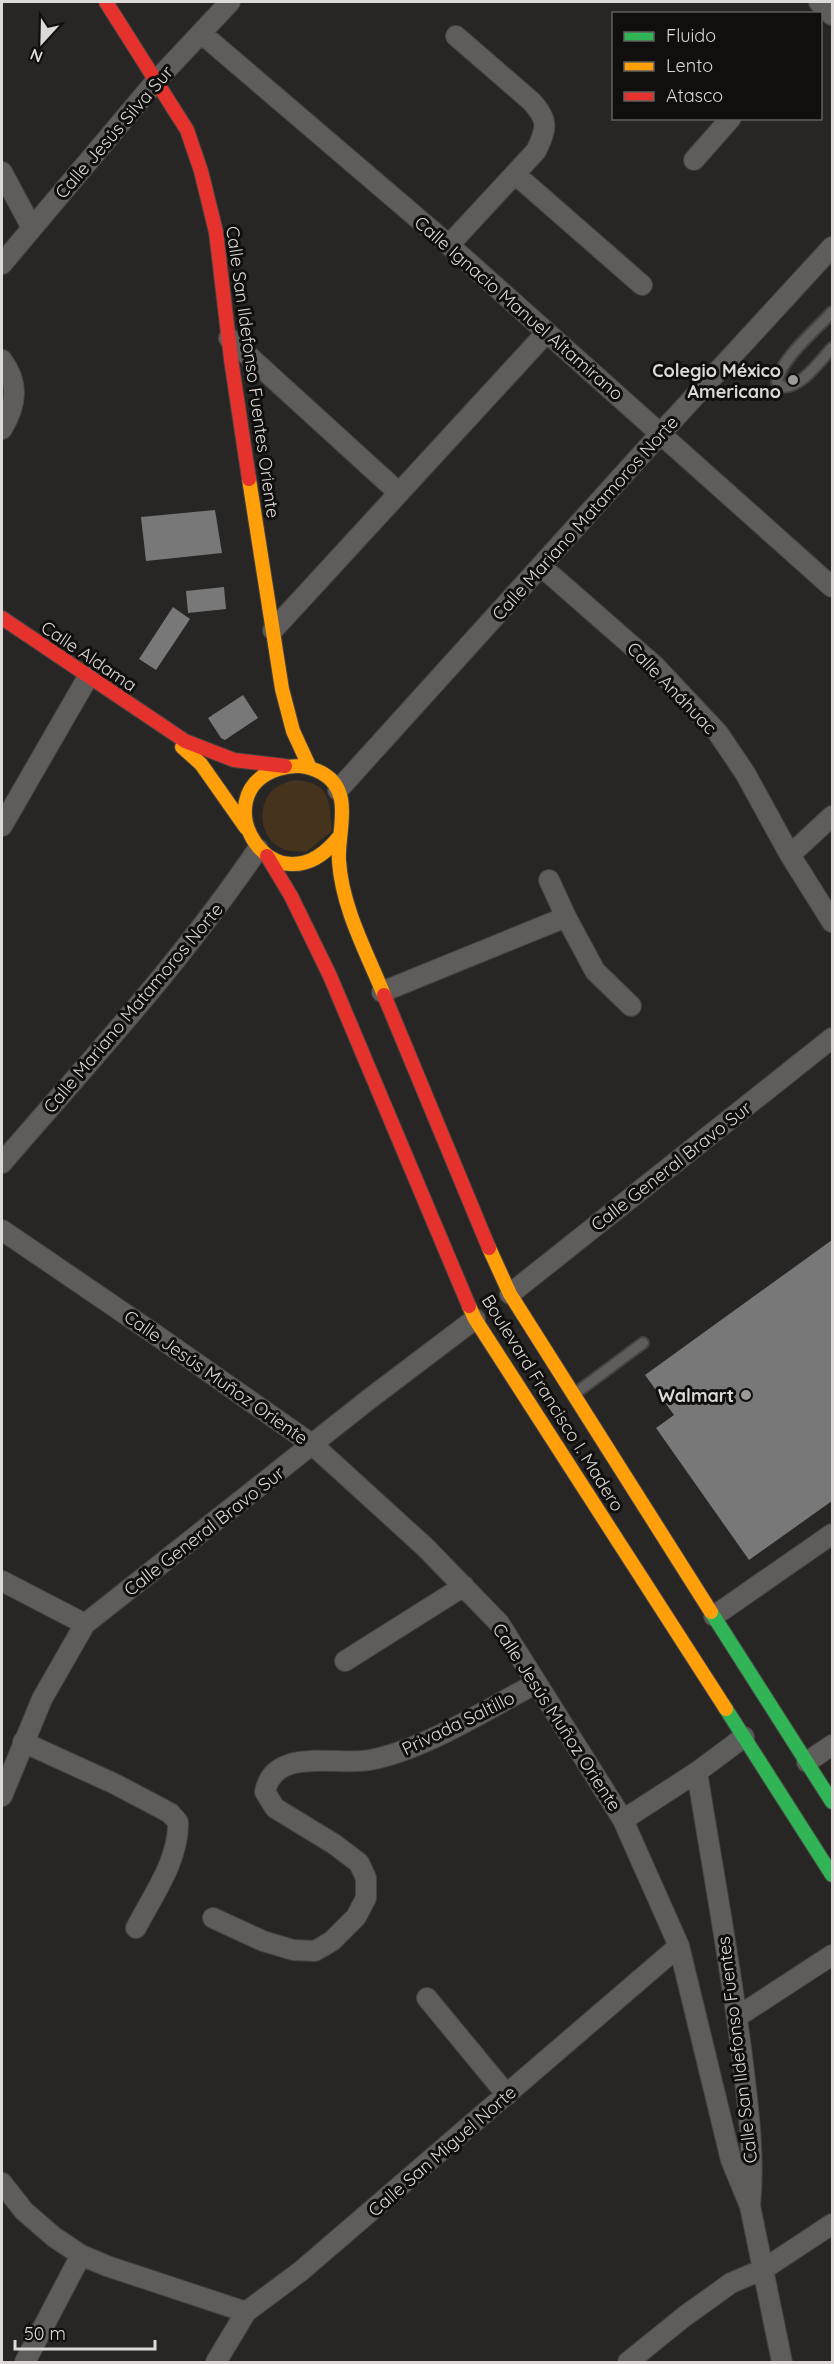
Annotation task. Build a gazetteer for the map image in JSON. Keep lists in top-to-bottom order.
{
  "streets": {
    "main road": ["Calle San Ildefonso Fuentes Oriente", "Calle Aldama", "Boulevard Francisco I. Madero"],
    "street": [
      "Calle Jesús Silva Sur",
      "Calle Ignacio Manuel Altamirano",
      "Calle Mariano Matamoros Norte",
      "Calle Anáhuac",
      "Calle General Bravo Sur",
      "Calle Jesús Muñoz Oriente",
      "Privada Saltillo",
      "Calle San Ildefonso Fuentes",
      "Calle San Miguel Norte"
    ]
  },
  "crossings": [
    ["Calle Jesús Silva Sur", "Calle Ignacio Manuel Altamirano"],
    ["Calle Jesús Silva Sur", "Calle San Ildefonso Fuentes Oriente"],
    ["Calle Ignacio Manuel Altamirano", "Calle Mariano Matamoros Norte"],
    ["Calle San Ildefonso Fuentes Oriente", "Calle Mariano Matamoros Norte"],
    ["Calle San Ildefonso Fuentes Oriente", "Calle Aldama"],
    ["Calle San Ildefonso Fuentes Oriente", "Boulevard Francisco I. Madero"],
    ["Calle Mariano Matamoros Norte", "Calle Aldama"],
    ["Calle Mariano Matamoros Norte", "Calle Anáhuac"],
    ["Calle Mariano Matamoros Norte", "Boulevard Francisco I. Madero"],
    ["Calle Aldama", "Boulevard Francisco I. Madero"],
    ["Calle General Bravo Sur", "Calle Jesús Muñoz Oriente"],
    ["Calle General Bravo Sur", "Boulevard Francisco I. Madero"],
    ["Calle Jesús Muñoz Oriente", "Privada Saltillo"],
    ["Calle Jesús Muñoz Oriente", "Calle San Ildefonso Fuentes"],
    ["Calle Jesús Muñoz Oriente", "Calle San Miguel Norte"]
  ],
  "places": ["Colegio México Americano", "Walmart"],
  "legend": ["Fluido", "Lento", "Atasco"],
  "scale_bar": "50 m",
  "north": "bottom"
}
